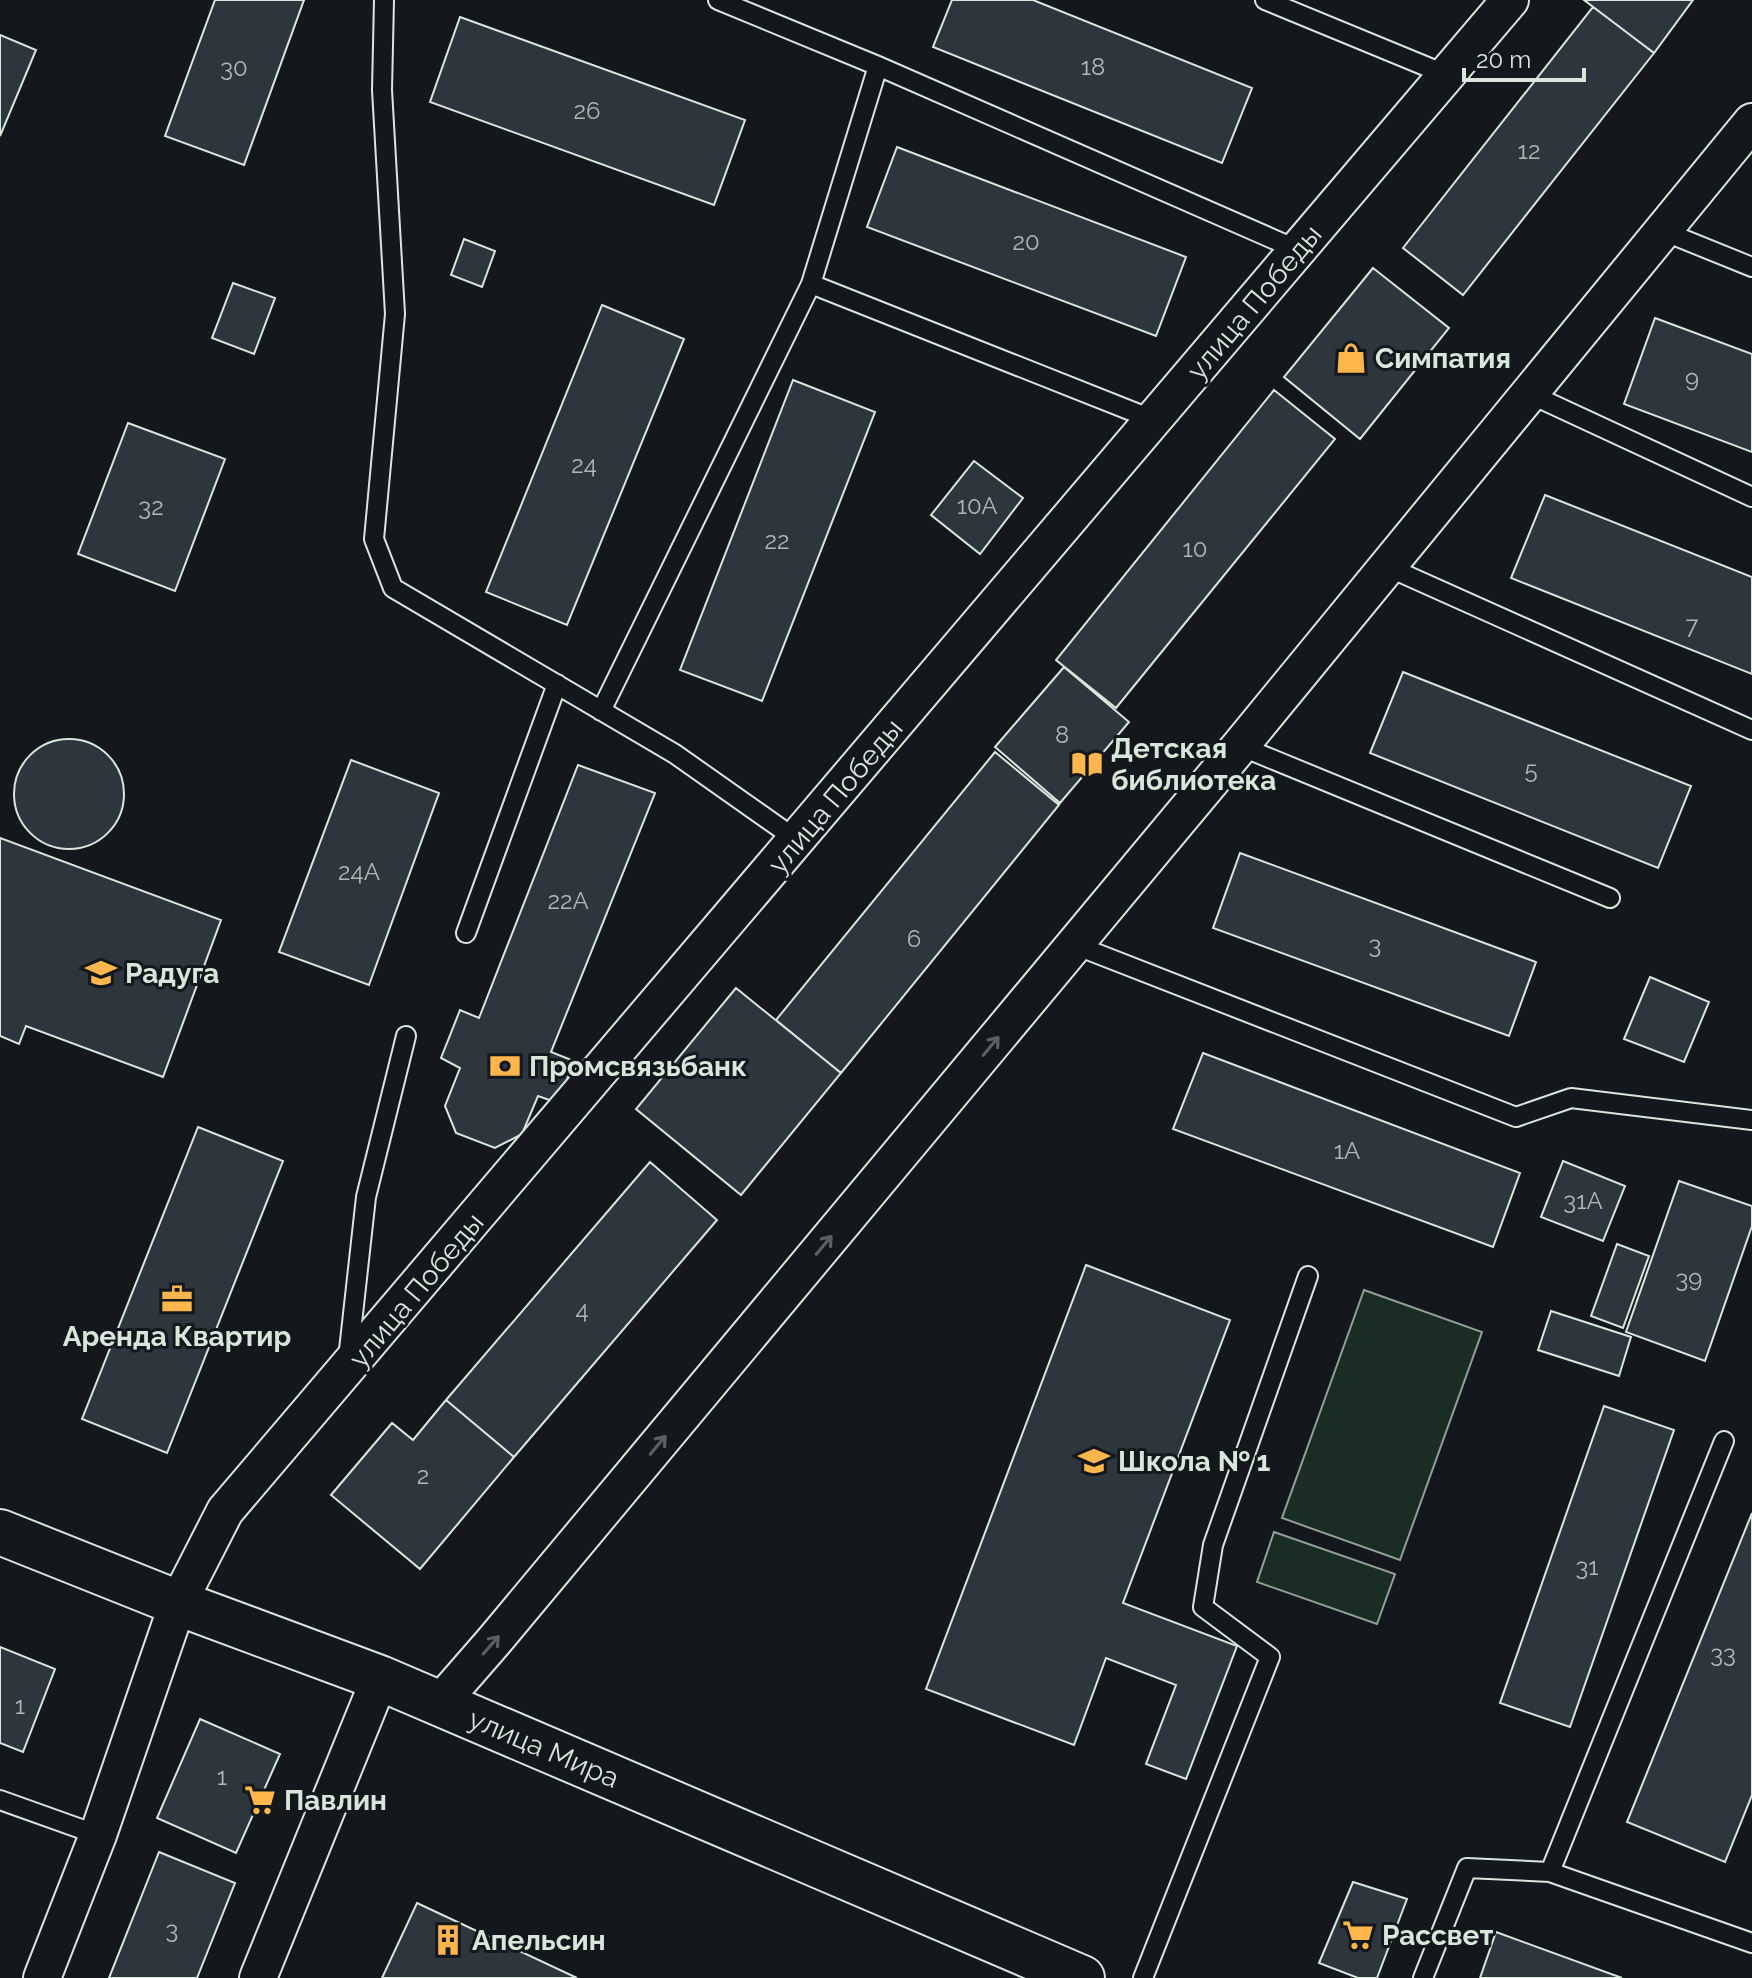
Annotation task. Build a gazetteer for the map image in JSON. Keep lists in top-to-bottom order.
{
  "streets": {
    "street": ["улица Победы", "улица Мира"]
  },
  "crossings": [
    ["улица Победы", "улица Мира"]
  ],
  "places": {
    "shop": ["Симпатия"],
    "library": ["Детская библиотека"],
    "school or university": ["Радуга", "Школа № 1"],
    "bank": ["Промсвязьбанк"],
    "office": ["Аренда Квартир"],
    "supermarket": ["Павлин", "Рассвет"],
    "building": ["Апельсин"]
  },
  "house_numbers": [
    "18",
    "30",
    "26",
    "12",
    "20",
    "9",
    "24",
    "10А",
    "32",
    "22",
    "10",
    "7",
    "8",
    "5",
    "24А",
    "22А",
    "6",
    "3",
    "1А",
    "31А",
    "39",
    "4",
    "2",
    "31",
    "33",
    "1",
    "1",
    "3"
  ],
  "scale_bar": "20 m"
}
